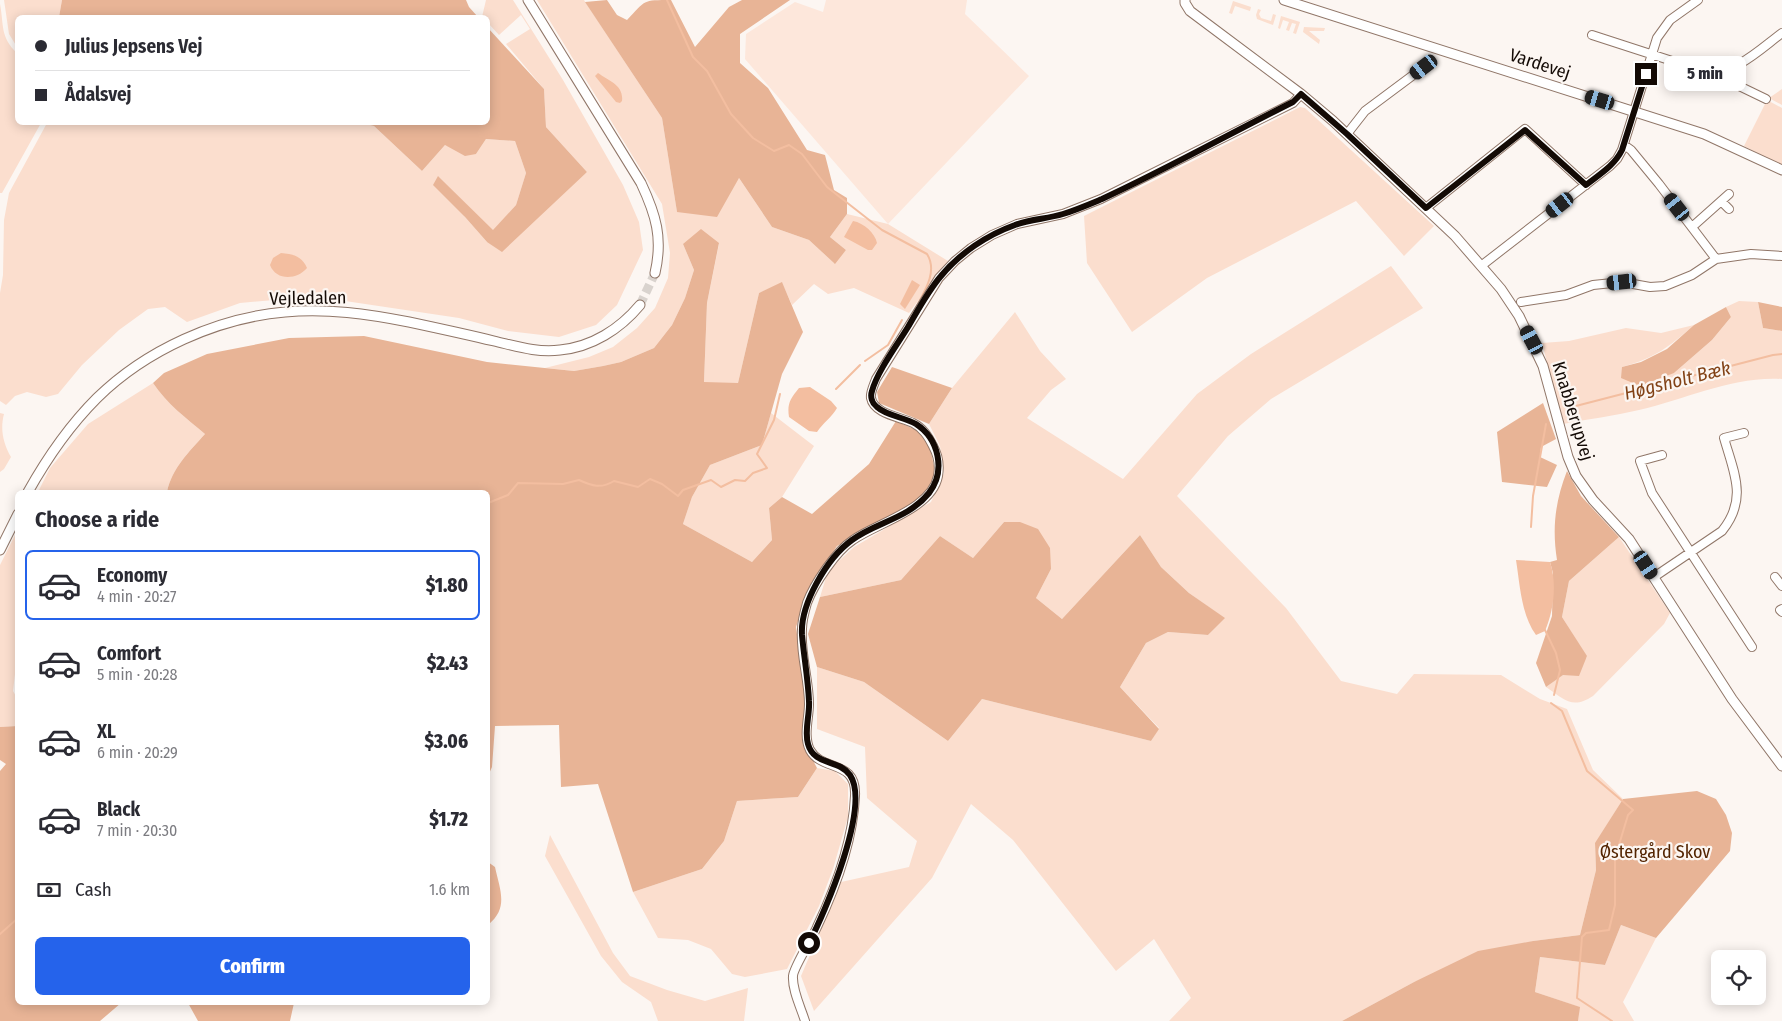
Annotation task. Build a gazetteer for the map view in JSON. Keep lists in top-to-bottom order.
{
  "streets": {
    "street": ["Vardevej", "Vejledalen", "Knabberupvej"]
  },
  "water": ["Høgsholt Bæk"],
  "parks": ["Østergård Skov"],
  "page": {
    "banner": ["Julius Jepsens Vej", "Ådalsvej"],
    "bubble": "5 min",
    "heading": "Choose a ride",
    "list": [
      {
        "name": "Economy",
        "note": "4 min · 20:27",
        "value": "$1.80"
      },
      {
        "name": "Comfort",
        "note": "5 min · 20:28",
        "value": "$2.43"
      },
      {
        "name": "XL",
        "note": "6 min · 20:29",
        "value": "$3.06"
      },
      {
        "name": "Black",
        "note": "7 min · 20:30",
        "value": "$1.72"
      }
    ],
    "pay": ["Cash", "1.6 km"],
    "buttons": "Confirm"
  }
}
